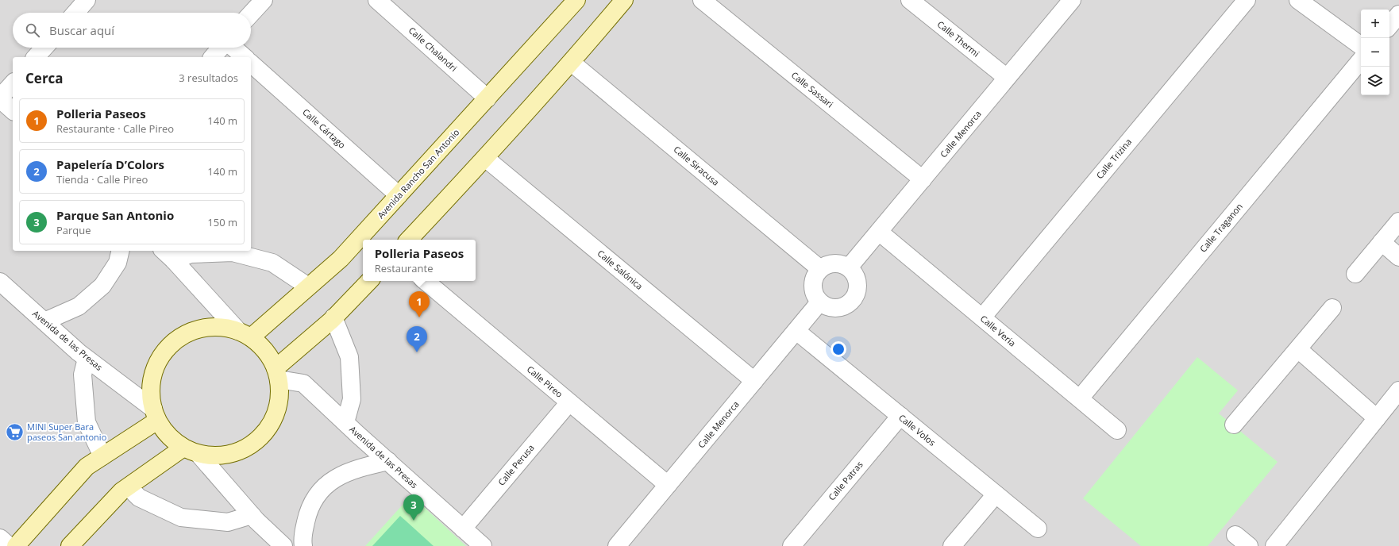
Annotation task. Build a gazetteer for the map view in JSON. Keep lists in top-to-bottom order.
{
  "streets": {
    "street": [
      "Calle Thermi",
      "Calle Chalandri",
      "Calle Sassari",
      "Calle Cártago",
      "Calle Menorca",
      "Calle Trizina",
      "Calle Siracusa",
      "Avenida Rancho San Antonio",
      "Calle Traganon",
      "Calle Salónica",
      "Calle Veria",
      "Avenida de las Presas",
      "Calle Pireo",
      "Calle Volos",
      "Calle Perusa",
      "Calle Patras"
    ]
  },
  "crossings": [
    ["Calle Thermi", "Calle Menorca"],
    ["Calle Chalandri", "Avenida Rancho San Antonio"],
    ["Calle Sassari", "Calle Menorca"],
    ["Calle Cártago", "Avenida Rancho San Antonio"],
    ["Calle Menorca", "Calle Siracusa"],
    ["Calle Menorca", "Calle Salónica"],
    ["Calle Menorca", "Calle Veria"],
    ["Calle Menorca", "Calle Pireo"],
    ["Calle Menorca", "Calle Volos"],
    ["Calle Trizina", "Calle Veria"],
    ["Calle Traganon", "Calle Veria"],
    ["Avenida de las Presas", "Calle Perusa"],
    ["Calle Pireo", "Calle Perusa"],
    ["Calle Volos", "Calle Patras"]
  ],
  "places": {
    "supermarket": ["MINI Super Bara paseos San antonio"]
  },
  "page": {
    "map_buttons": ["+", "−"],
    "search": "Buscar aquí",
    "heading": ["Cerca", "3 resultados"],
    "list": [
      {
        "mark": "1",
        "name": "Polleria Paseos",
        "note": "Restaurante · Calle Pireo",
        "value": "140 m"
      },
      {
        "mark": "2",
        "name": "Papelería D’Colors",
        "note": "Tienda · Calle Pireo",
        "value": "140 m"
      },
      {
        "mark": "3",
        "name": "Parque San Antonio",
        "note": "Parque",
        "value": "150 m"
      }
    ],
    "popup": ["Polleria Paseos", "Restaurante"],
    "pins": ["1", "2", "3"]
  }
}
